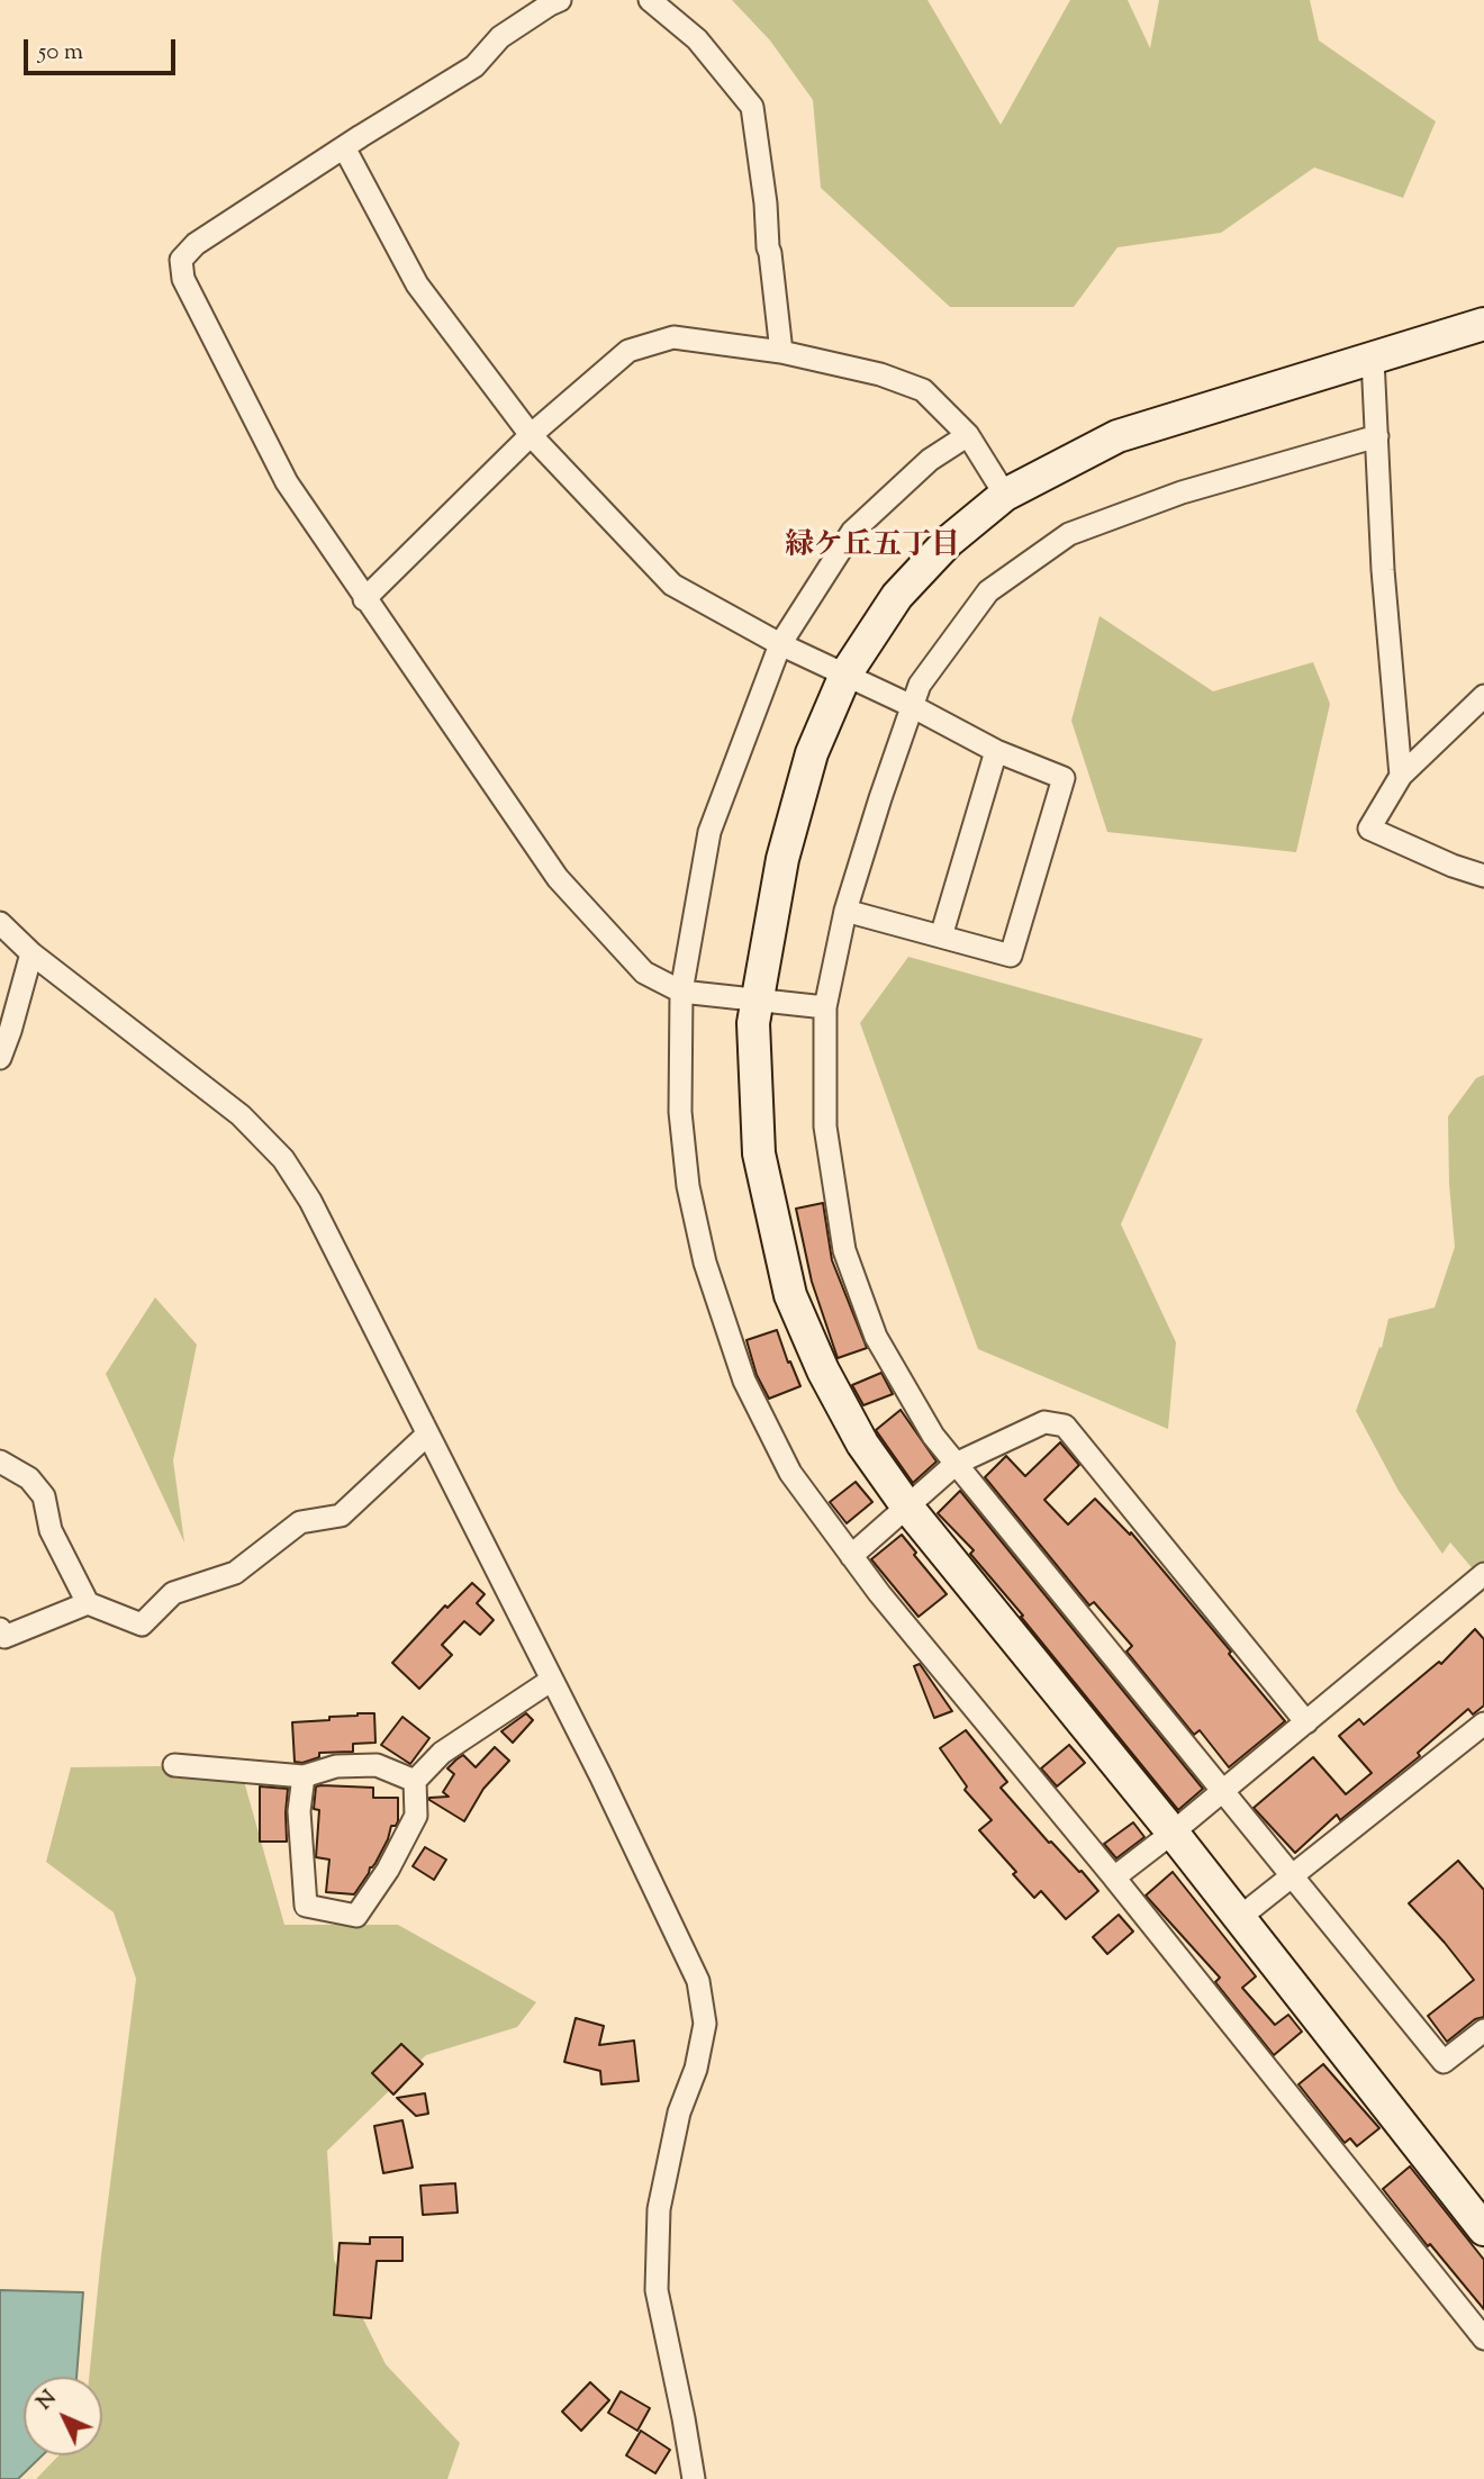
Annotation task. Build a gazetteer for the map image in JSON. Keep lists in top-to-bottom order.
{
  "districts": ["緑ケ丘五丁目"],
  "scale_bar": "50 m",
  "north": "top left"
}
